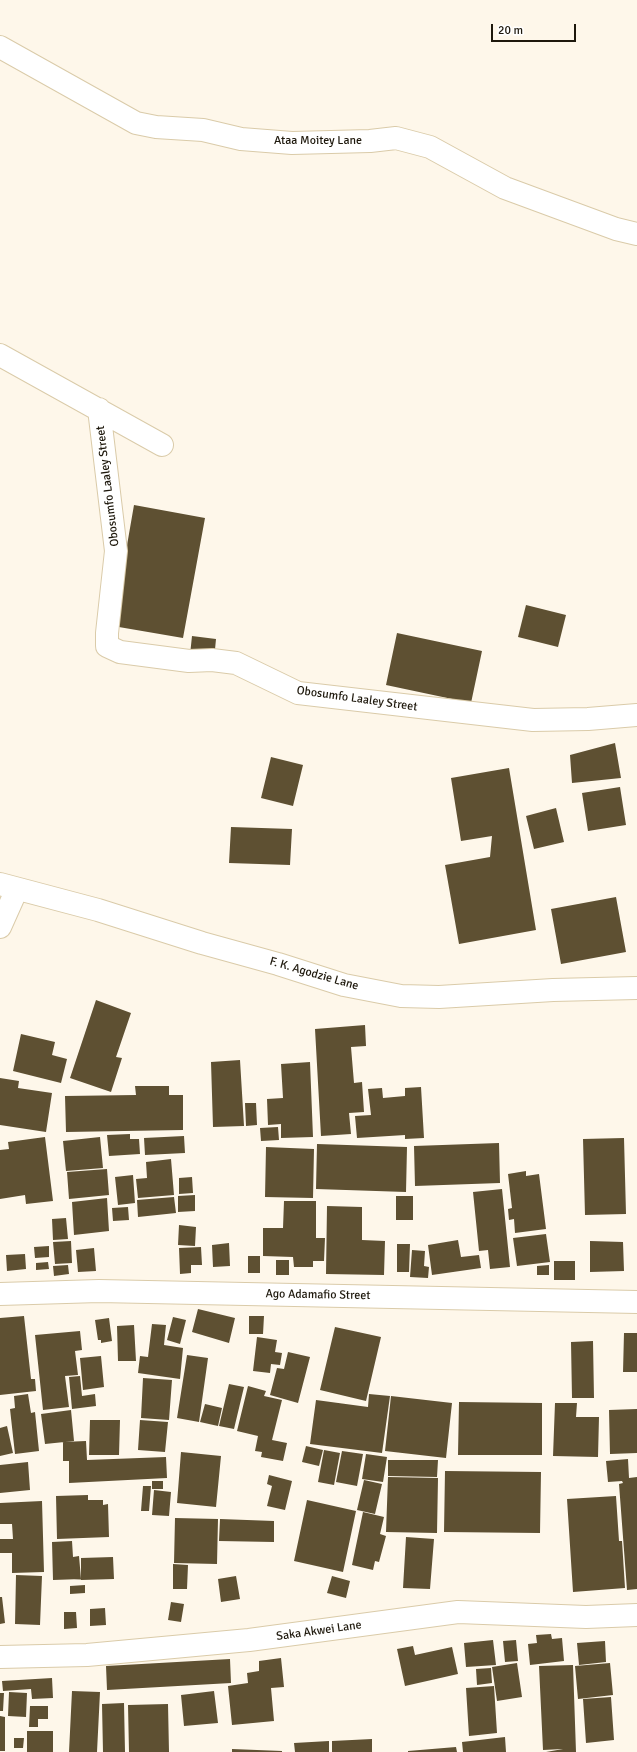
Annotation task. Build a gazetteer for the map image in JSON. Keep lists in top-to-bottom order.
{
  "streets": {
    "street": [
      "Ataa Moitey Lane",
      "Obosumfo Laaley Street",
      "F. K. Agodzie Lane",
      "Ago Adamafio Street",
      "Saka Akwei Lane"
    ]
  },
  "scale_bar": "20 m"
}
